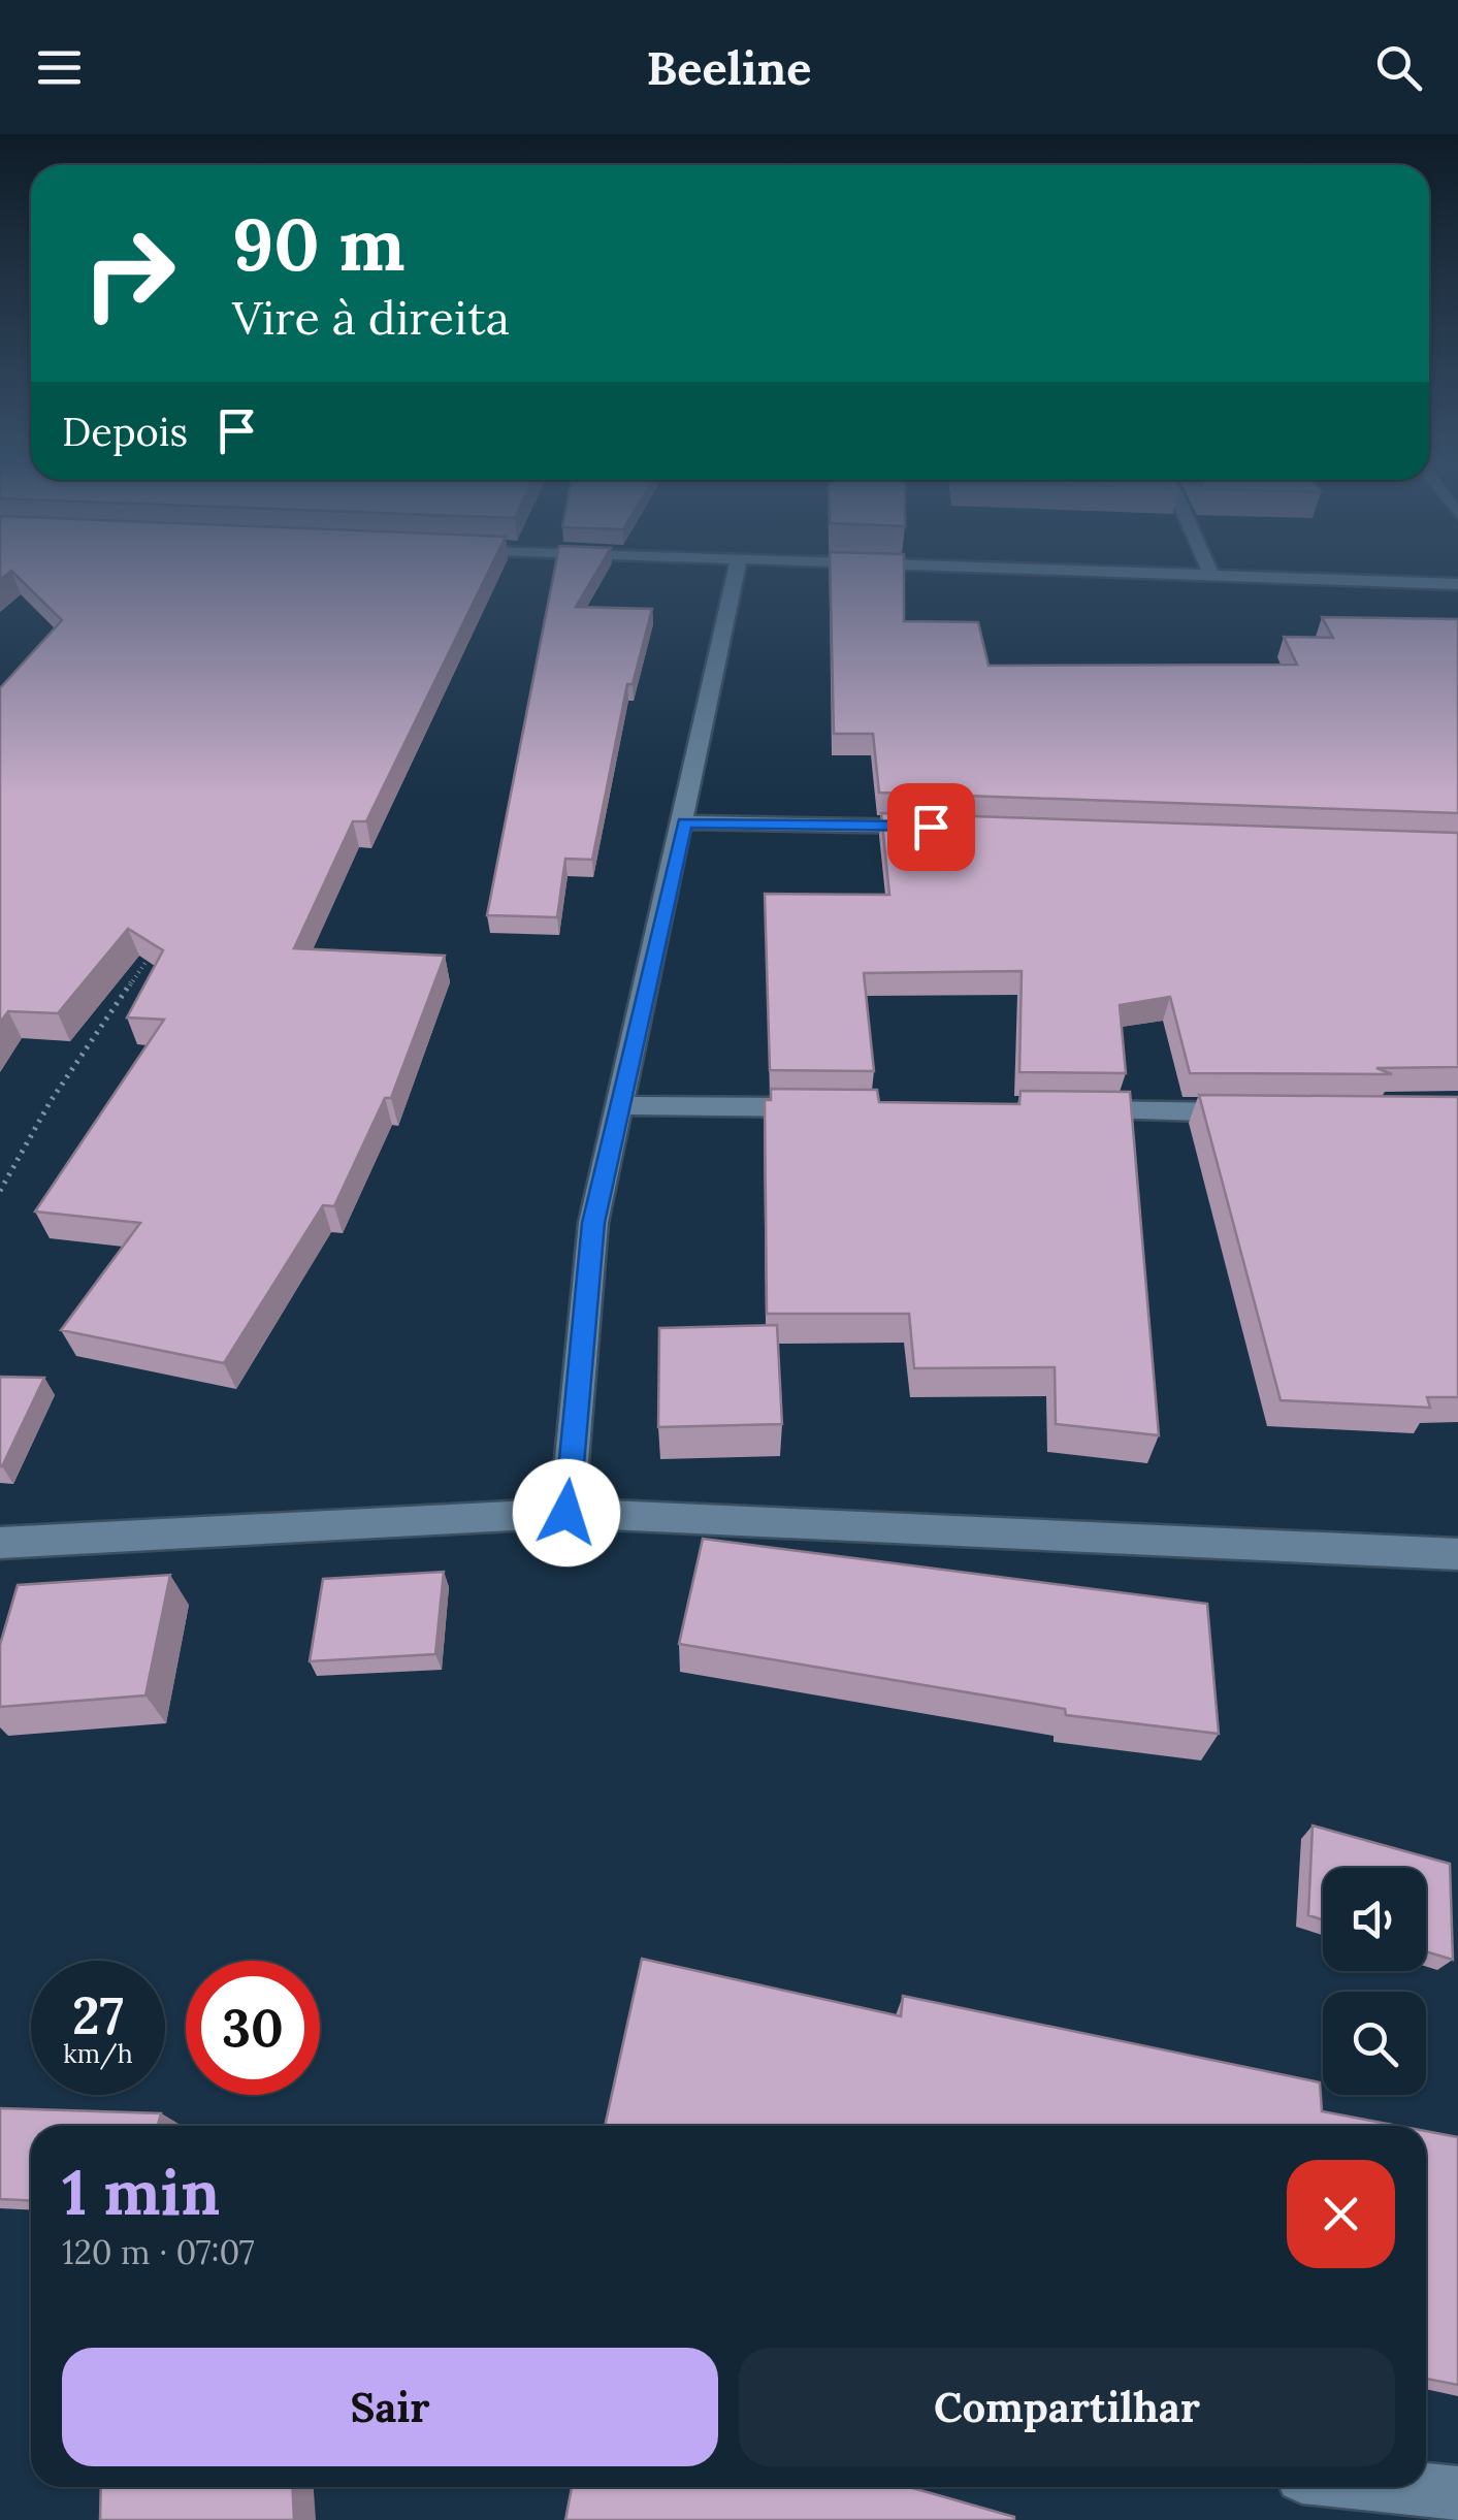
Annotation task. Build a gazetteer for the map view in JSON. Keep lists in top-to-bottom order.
{
  "page": {
    "header": "Beeline",
    "turn": ["90 m", "Vire à direita"],
    "then": "Depois",
    "speed": "27 km/h",
    "limit": "30",
    "heading": ["1 min", "120 m · 07:07"],
    "buttons": ["Sair", "Compartilhar"]
  }
}
